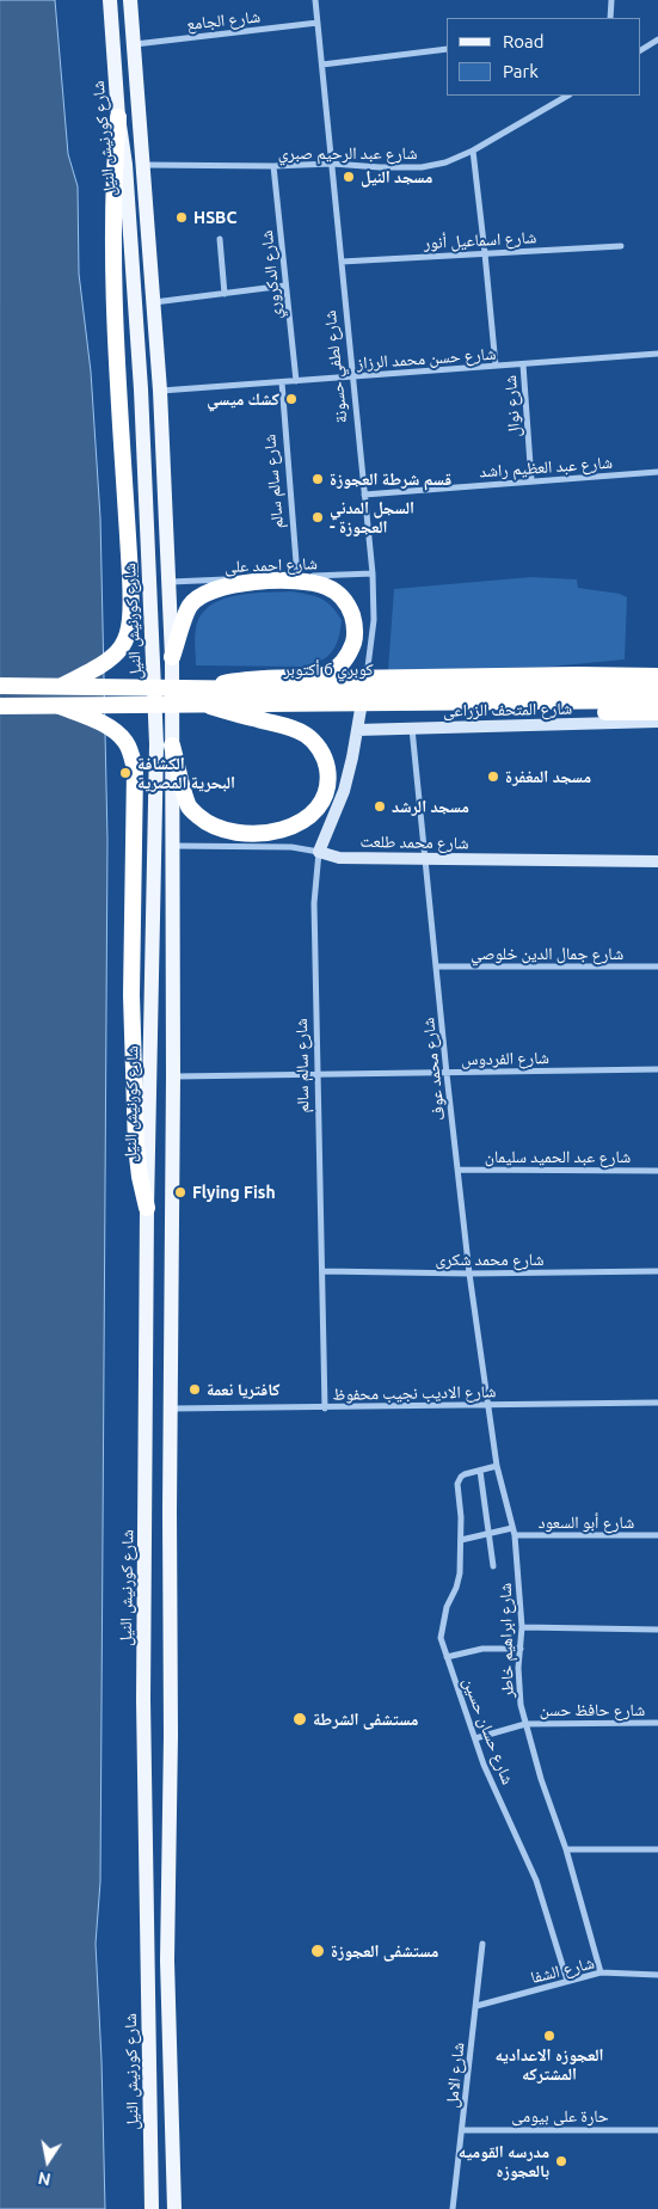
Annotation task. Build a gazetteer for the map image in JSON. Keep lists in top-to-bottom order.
{
  "streets": {
    "highway": ["كوبري 6 أكتوبر"],
    "main road": ["شارع كورنيش النيل"],
    "street": [
      "شارع الجامع",
      "شارع عبد الرحيم صبري",
      "شارع اسماعيل أنور",
      "شارع الدكروري",
      "شارع حسن محمد الرزاز",
      "شارع لطفي حسونة",
      "شارع نوال",
      "شارع عبد العظيم راشد",
      "شارع سالم سالم",
      "شارع احمد على",
      "شارع المتحف الزراعى",
      "شارع محمد طلعت",
      "شارع جمال الدين خلوصي",
      "شارع الفردوس",
      "شارع محمد عوف",
      "شارع عبد الحميد سليمان",
      "شارع محمد شكرى",
      "شارع الاديب نجيب محفوظ",
      "شارع أبو السعود",
      "شارع ابراهيم خاطر",
      "شارع حافظ حسن",
      "شارع حسان حسين",
      "شارع الشفا",
      "شارع الامل",
      "حارة على بيومى"
    ]
  },
  "crossings": [
    ["شارع الجامع", "شارع لطفي حسونة"],
    ["شارع عبد الرحيم صبري", "شارع الدكروري"],
    ["شارع عبد الرحيم صبري", "شارع لطفي حسونة"],
    ["شارع اسماعيل أنور", "شارع لطفي حسونة"],
    ["شارع الدكروري", "شارع حسن محمد الرزاز"],
    ["شارع حسن محمد الرزاز", "شارع لطفي حسونة"],
    ["شارع حسن محمد الرزاز", "شارع نوال"],
    ["شارع حسن محمد الرزاز", "شارع سالم سالم"],
    ["شارع لطفي حسونة", "شارع عبد العظيم راشد"],
    ["شارع لطفي حسونة", "شارع سالم سالم"],
    ["شارع لطفي حسونة", "شارع احمد على"],
    ["شارع لطفي حسونة", "شارع المتحف الزراعى"],
    ["شارع نوال", "شارع عبد العظيم راشد"],
    ["شارع سالم سالم", "شارع احمد على"],
    ["شارع سالم سالم", "شارع المتحف الزراعى"],
    ["شارع سالم سالم", "شارع محمد طلعت"],
    ["شارع سالم سالم", "شارع الفردوس"],
    ["شارع سالم سالم", "شارع محمد شكرى"],
    ["شارع سالم سالم", "شارع الاديب نجيب محفوظ"],
    ["كوبري 6 أكتوبر", "شارع المتحف الزراعى"],
    ["شارع المتحف الزراعى", "شارع محمد عوف"],
    ["شارع محمد طلعت", "شارع محمد عوف"],
    ["شارع جمال الدين خلوصي", "شارع محمد عوف"],
    ["شارع الفردوس", "شارع محمد عوف"],
    ["شارع محمد عوف", "شارع عبد الحميد سليمان"],
    ["شارع محمد عوف", "شارع محمد شكرى"],
    ["شارع محمد عوف", "شارع الاديب نجيب محفوظ"],
    ["شارع محمد عوف", "شارع ابراهيم خاطر"],
    ["شارع الاديب نجيب محفوظ", "شارع ابراهيم خاطر"],
    ["شارع أبو السعود", "شارع ابراهيم خاطر"],
    ["شارع أبو السعود", "شارع حسان حسين"],
    ["شارع ابراهيم خاطر", "شارع حافظ حسن"],
    ["شارع ابراهيم خاطر", "شارع الشفا"],
    ["شارع حافظ حسن", "شارع حسان حسين"],
    ["شارع حسان حسين", "شارع الشفا"],
    ["شارع الشفا", "شارع الامل"],
    ["شارع الامل", "حارة على بيومى"]
  ],
  "places": [
    "مسجد النيل",
    "HSBC",
    "كشك ميسي",
    "قسم شرطة العجوزة",
    "السجل المدني - العجوزة",
    "الكشافة البحرية المصرية",
    "مسجد المغفرة",
    "مسجد الرشد",
    "Flying Fish",
    "كافتريا نعمة",
    "مستشفى الشرطة",
    "مستشفى العجوزة",
    "العجوزه الاعداديه المشتركه",
    "مدرسه القوميه بالعجوزه"
  ],
  "legend": ["Road", "Park"],
  "north": "bottom"
}
